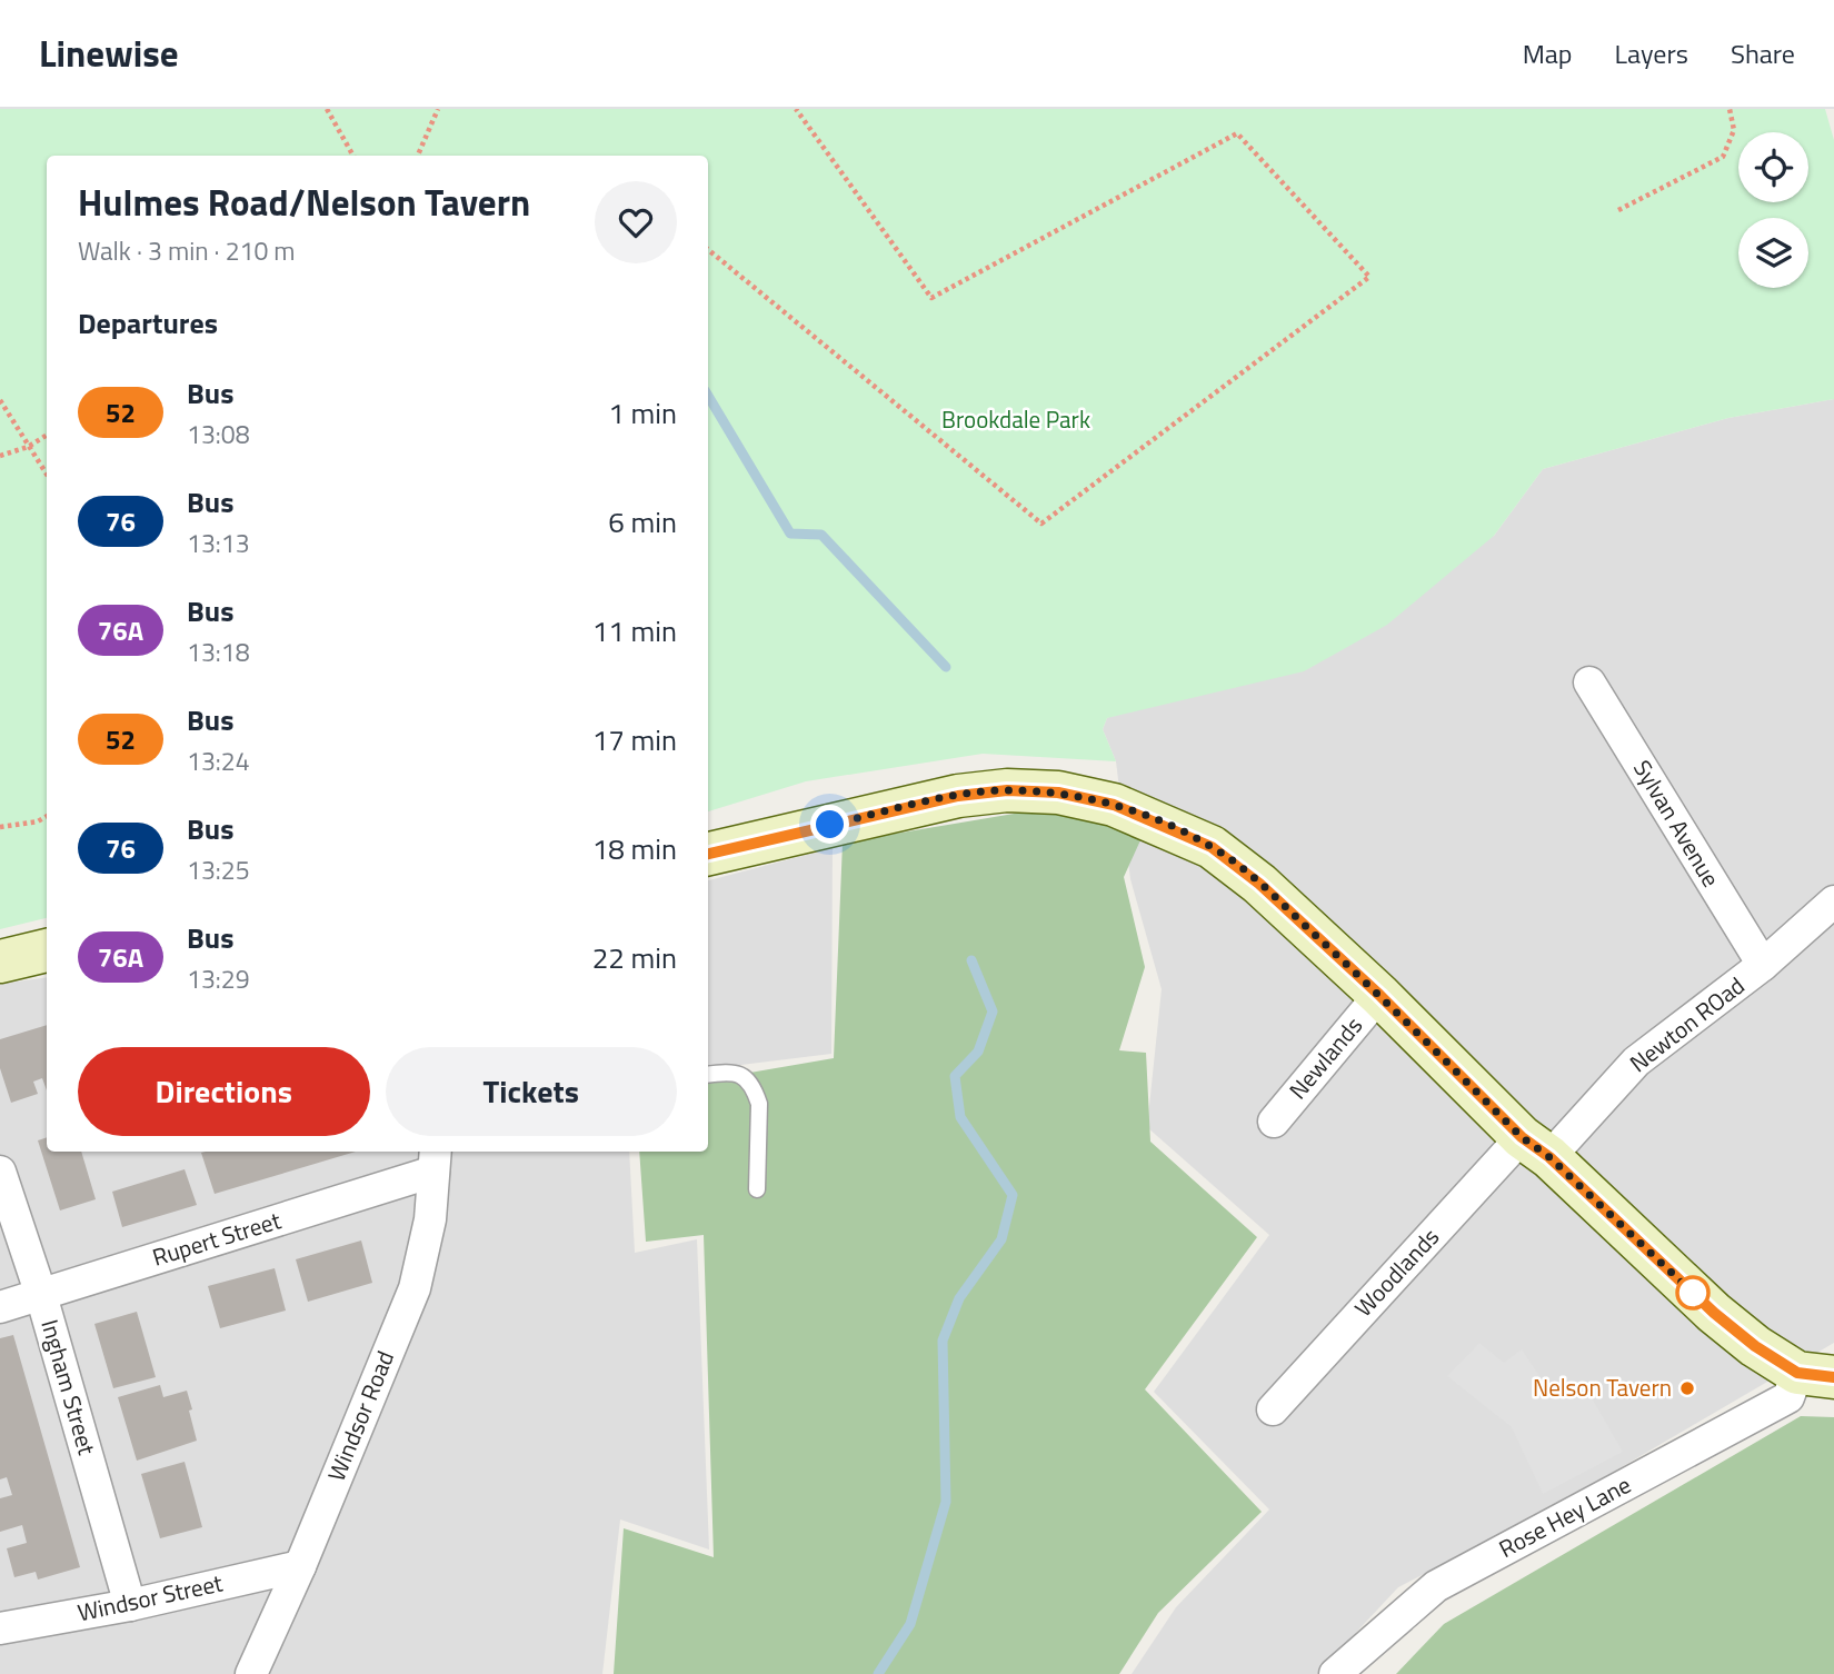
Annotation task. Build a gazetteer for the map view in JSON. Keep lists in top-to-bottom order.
{
  "streets": {
    "street": [
      "Sylvan Avenue",
      "Newton ROad",
      "Newlands",
      "Rupert Street",
      "Woodlands",
      "Ingham Street",
      "Windsor Road",
      "Rose Hey Lane",
      "Windsor Street"
    ]
  },
  "crossings": [
    ["Sylvan Avenue", "Newton ROad"],
    ["Newton ROad", "Woodlands"],
    ["Rupert Street", "Ingham Street"],
    ["Rupert Street", "Windsor Road"],
    ["Ingham Street", "Windsor Street"],
    ["Windsor Road", "Windsor Street"]
  ],
  "parks": ["Brookdale Park"],
  "places": ["Nelson Tavern"],
  "lines": ["bus line 52"],
  "page": {
    "header": "Linewise",
    "nav": ["Map", "Layers", "Share"],
    "heading": [
      ["Hulmes Road/Nelson Tavern", "Walk · 3 min · 210 m"],
      "Departures"
    ],
    "list": [
      {
        "mark": "52",
        "name": "Bus",
        "note": "13:08",
        "value": "1 min"
      },
      {
        "mark": "76",
        "name": "Bus",
        "note": "13:13",
        "value": "6 min"
      },
      {
        "mark": "76A",
        "name": "Bus",
        "note": "13:18",
        "value": "11 min"
      },
      {
        "mark": "52",
        "name": "Bus",
        "note": "13:24",
        "value": "17 min"
      },
      {
        "mark": "76",
        "name": "Bus",
        "note": "13:25",
        "value": "18 min"
      },
      {
        "mark": "76A",
        "name": "Bus",
        "note": "13:29",
        "value": "22 min"
      }
    ],
    "buttons": ["Directions", "Tickets"]
  }
}
